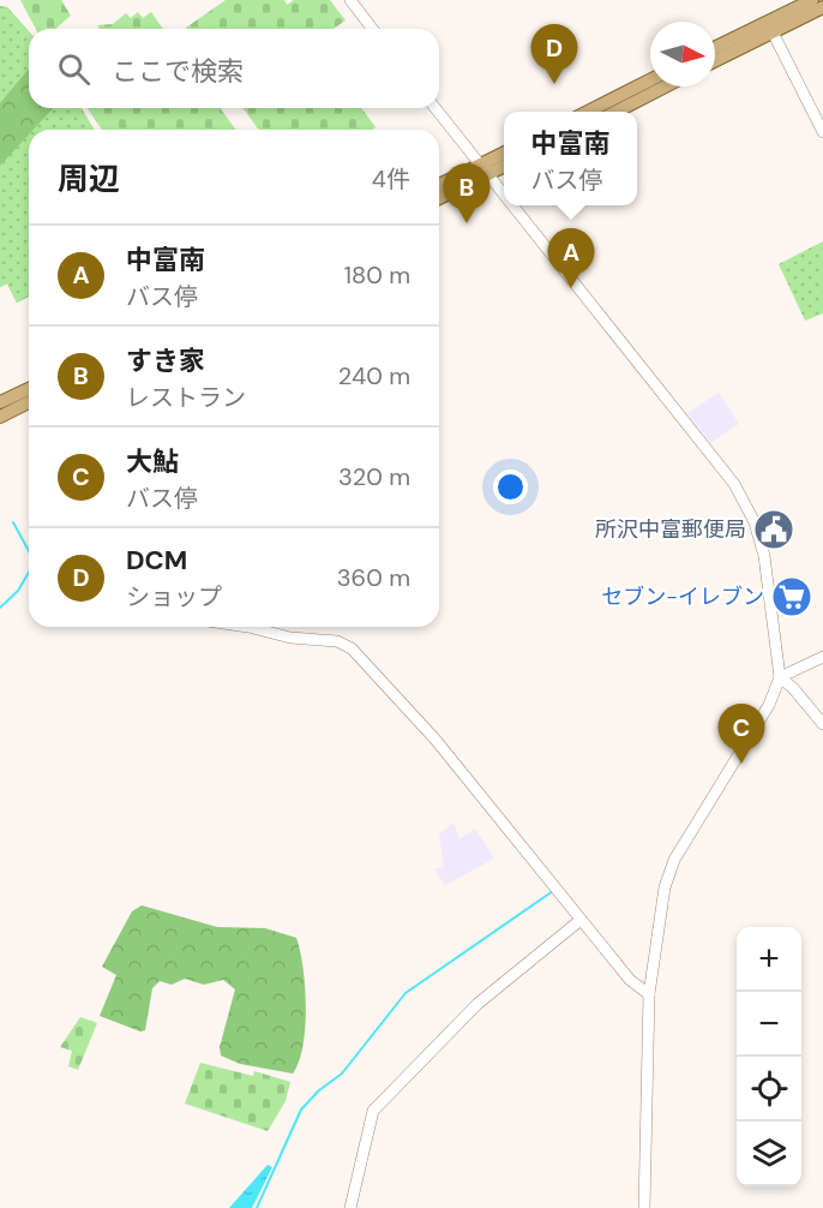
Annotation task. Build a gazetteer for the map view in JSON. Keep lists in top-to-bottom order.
{
  "places": {
    "public building": ["所沢中富郵便局"],
    "supermarket": ["セブン-イレブン"]
  },
  "north": "right",
  "page": {
    "pins": [
      "D",
      "B",
      "A",
      "C"
    ],
    "search": "ここで検索",
    "popup": ["中富南", "バス停"],
    "heading": ["周辺", "4件"],
    "list": [
      {
        "mark": "A",
        "name": "中富南",
        "note": "バス停",
        "value": "180 m"
      },
      {
        "mark": "B",
        "name": "すき家",
        "note": "レストラン",
        "value": "240 m"
      },
      {
        "mark": "C",
        "name": "大鮎",
        "note": "バス停",
        "value": "320 m"
      },
      {
        "mark": "D",
        "name": "DCM",
        "note": "ショップ",
        "value": "360 m"
      }
    ],
    "map_buttons": ["+", "−"]
  }
}
